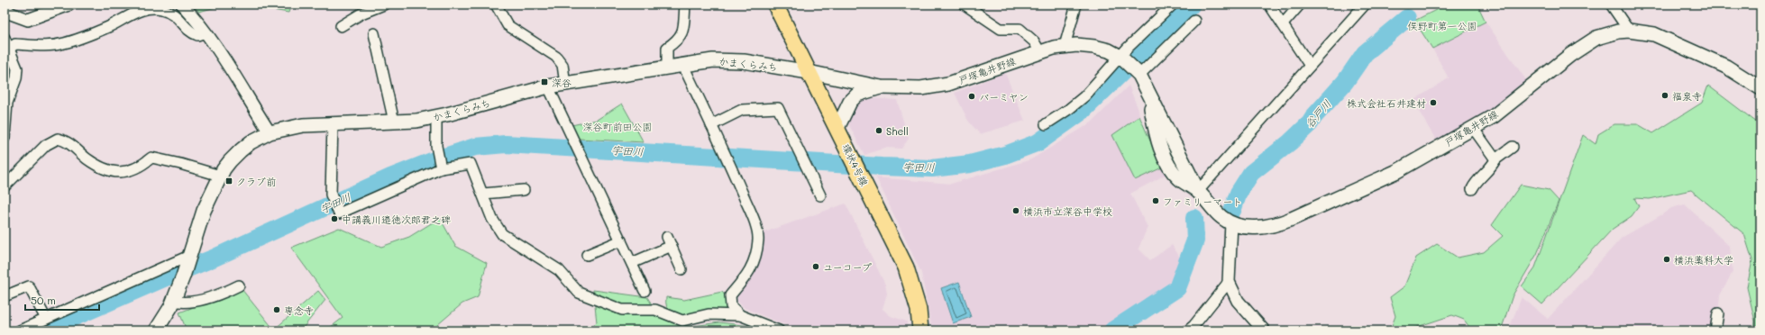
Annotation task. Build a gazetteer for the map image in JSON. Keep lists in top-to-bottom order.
{
  "streets": {
    "main road": ["かまくらみち", "戸塚亀井野線", "環状4号線"]
  },
  "crossings": [
    ["かまくらみち", "戸塚亀井野線"],
    ["かまくらみち", "環状4号線"],
    ["戸塚亀井野線", "環状4号線"]
  ],
  "water": ["谷戸川", "宇田川"],
  "parks": ["俣野町第一公園", "深谷町前田公園"],
  "places": {
    "transit": ["深谷", "クラブ前"],
    "other": [
      "福泉寺",
      "バーミヤン",
      "株式会社石井建材",
      "Shell",
      "ファミリーマート",
      "横浜市立深谷中学校",
      "中講義川邉徳次郎君之碑",
      "横浜薬科大学",
      "ユーコープ",
      "専念寺"
    ]
  },
  "scale_bar": "50 m"
}
